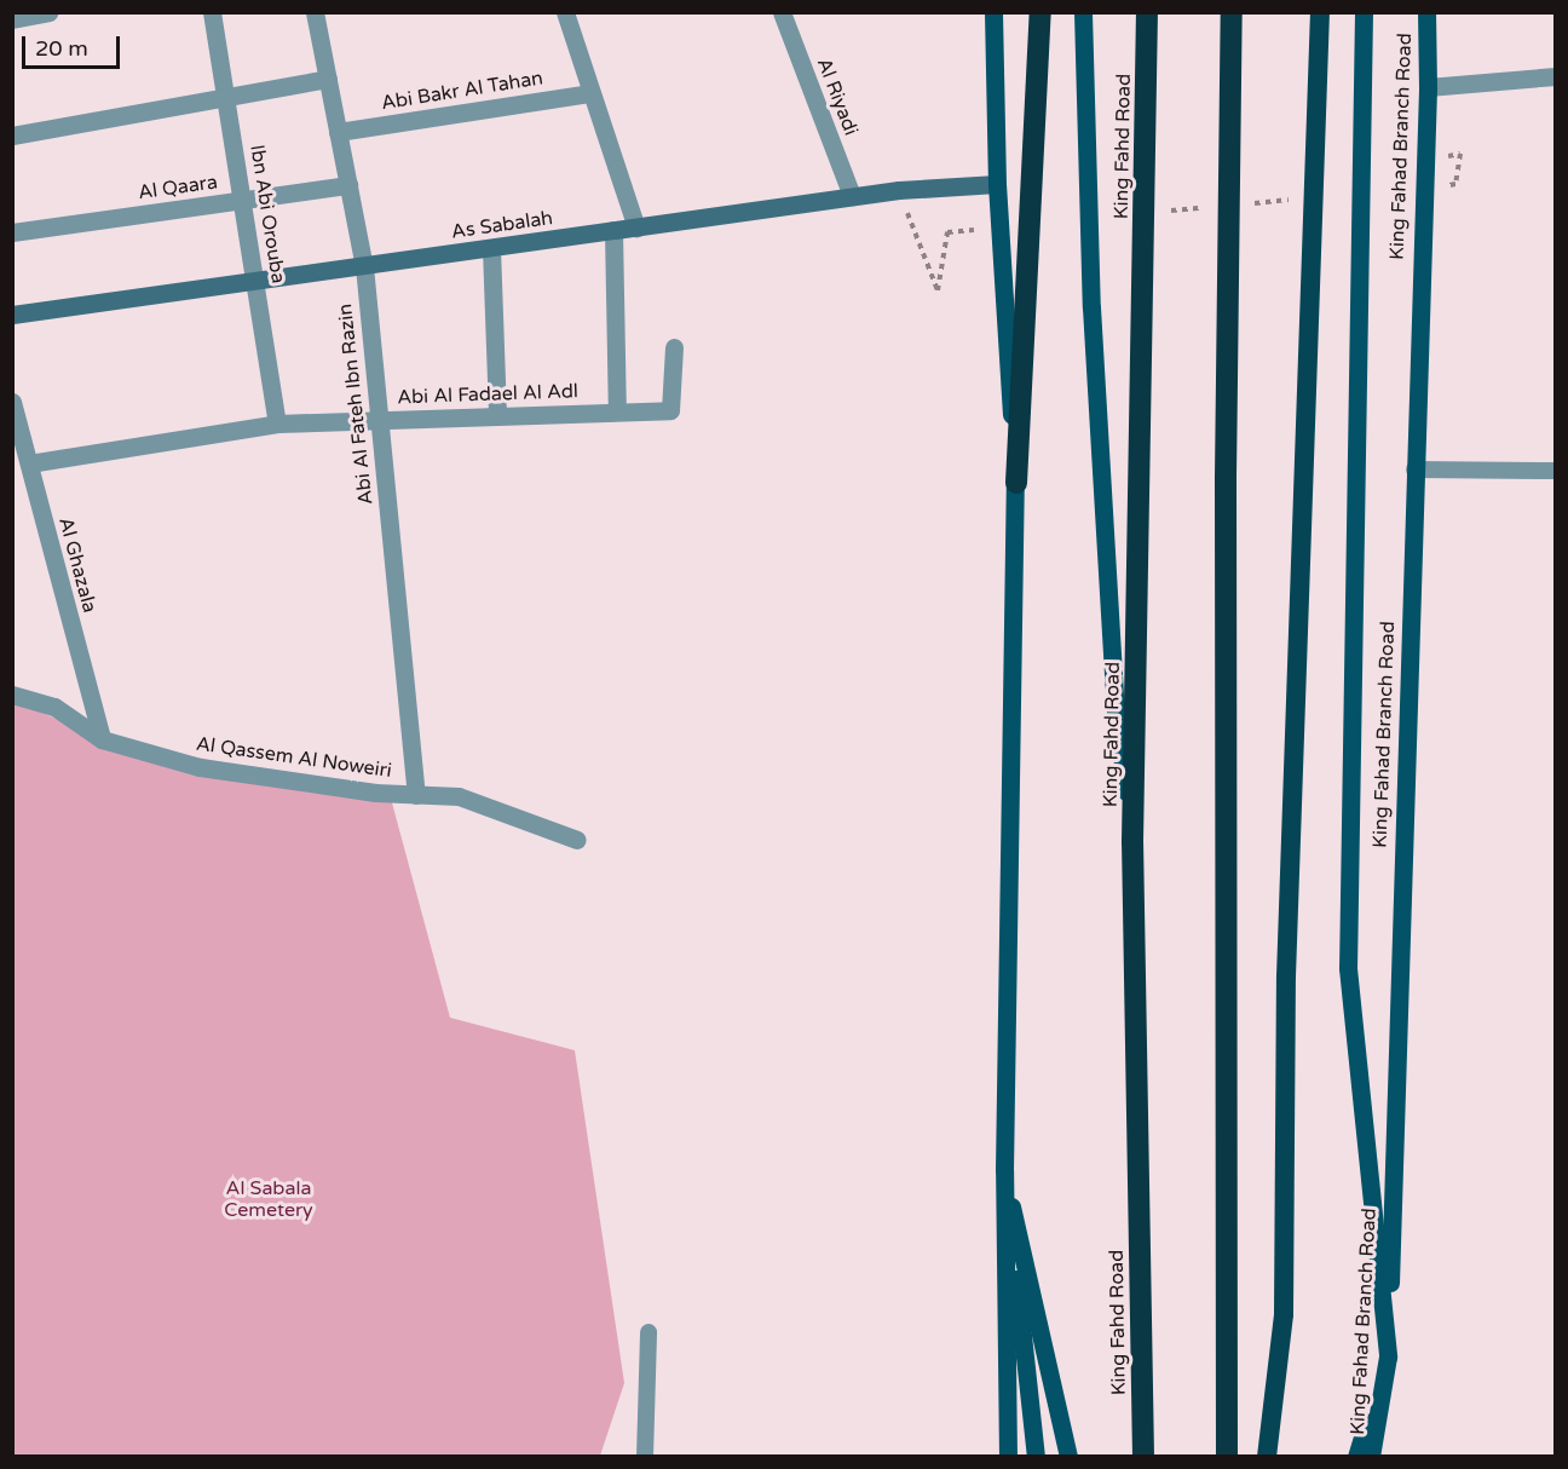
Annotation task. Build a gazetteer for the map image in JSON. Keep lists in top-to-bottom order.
{
  "streets": {
    "highway": ["King Fahd Road"],
    "main road": ["King Fahad Branch Road", "As Sabalah"],
    "street": [
      "Abi Bakr Al Tahan",
      "Al Riyadi",
      "Al Qaara",
      "Ibn Abi Orouba",
      "Abi Al Fadael Al Adl",
      "Abi Al Fateh Ibn Razin",
      "Al Ghazala",
      "Al Qassem Al Noweiri"
    ]
  },
  "crossings": [
    ["Abi Bakr Al Tahan", "Abi Al Fateh Ibn Razin"],
    ["Al Riyadi", "As Sabalah"],
    ["Al Qaara", "Ibn Abi Orouba"],
    ["Al Qaara", "Abi Al Fateh Ibn Razin"],
    ["Ibn Abi Orouba", "As Sabalah"],
    ["Ibn Abi Orouba", "Abi Al Fadael Al Adl"],
    ["As Sabalah", "Abi Al Fateh Ibn Razin"],
    ["Abi Al Fadael Al Adl", "Abi Al Fateh Ibn Razin"],
    ["Abi Al Fadael Al Adl", "Al Ghazala"],
    ["Abi Al Fateh Ibn Razin", "Al Qassem Al Noweiri"],
    ["Al Ghazala", "Al Qassem Al Noweiri"]
  ],
  "parks": ["Al Sabala Cemetery"],
  "scale_bar": "20 m"
}
